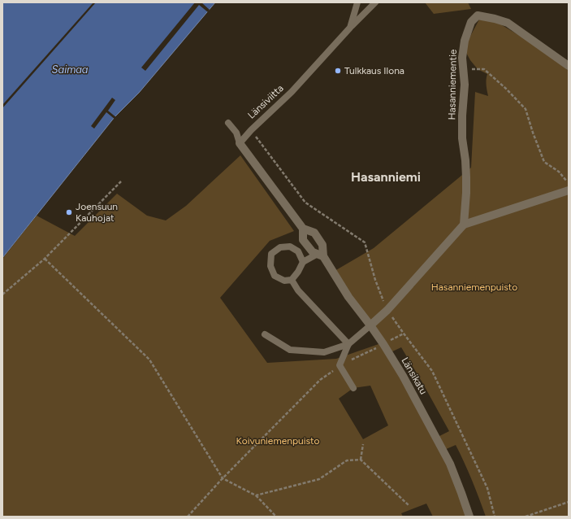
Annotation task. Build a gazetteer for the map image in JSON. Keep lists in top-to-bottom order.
{
  "streets": {
    "street": ["Hasanniementie", "Länsikatu"],
    "lane": ["Länsiviitta"]
  },
  "crossings": [
    ["Länsiviitta", "Länsikatu"]
  ],
  "districts": ["Hasanniemi"],
  "water": ["Saimaa"],
  "parks": ["Hasanniemenpuisto", "Koivuniemenpuisto"],
  "places": ["Tulkkaus Ilona", "Joensuun Kauhojat"]
}
